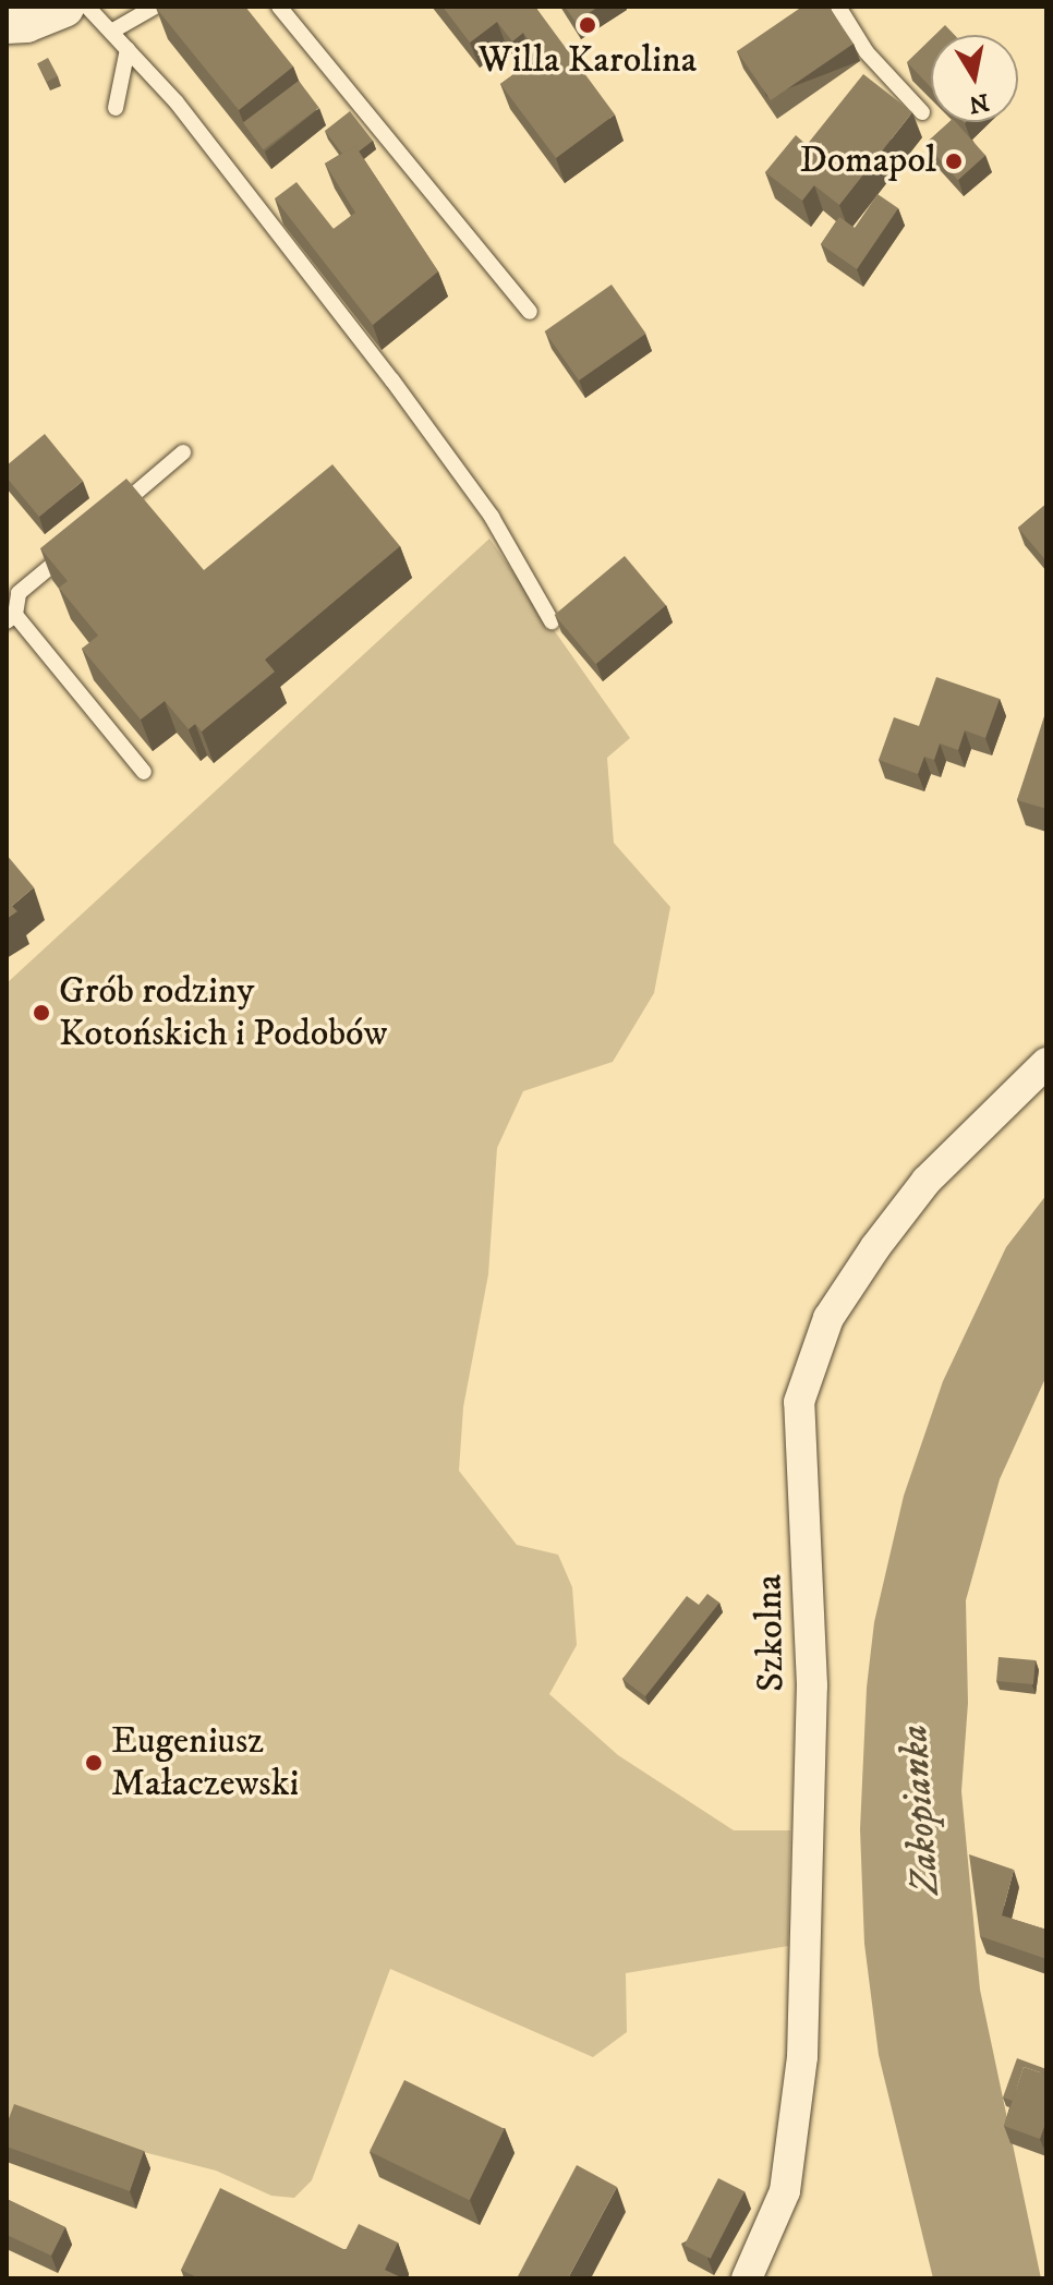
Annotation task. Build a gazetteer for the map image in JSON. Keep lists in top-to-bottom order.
{
  "streets": {
    "street": ["Szkolna"]
  },
  "water": ["Zakopianka"],
  "places": [
    "Willa Karolina",
    "Domapol",
    "Grób rodziny Kotońskich i Podobów",
    "Eugeniusz Małaczewski"
  ],
  "north": "bottom"
}
